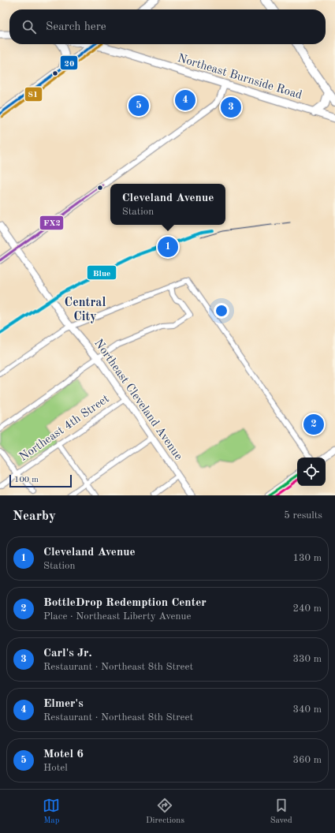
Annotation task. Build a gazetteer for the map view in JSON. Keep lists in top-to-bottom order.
{
  "streets": {
    "main road": ["Northeast Burnside Road", "Northeast Cleveland Avenue"],
    "street": ["Northeast 4th Street"]
  },
  "crossings": [
    ["Northeast Cleveland Avenue", "Northeast 4th Street"]
  ],
  "districts": ["Central City"],
  "lines": [
    "transit line 20",
    "transit line 81",
    "transit line FX2",
    "transit line Blue"
  ],
  "scale_bar": "100 m",
  "page": {
    "search": "Search here",
    "pins": [
      "4",
      "5",
      "3",
      "1",
      "2"
    ],
    "popup": ["Cleveland Avenue", "Station"],
    "scale": "100 m",
    "heading": ["Nearby", "5 results"],
    "list": [
      {
        "mark": "1",
        "name": "Cleveland Avenue",
        "note": "Station",
        "value": "130 m"
      },
      {
        "mark": "2",
        "name": "BottleDrop Redemption Center",
        "note": "Place · Northeast Liberty Avenue",
        "value": "240 m"
      },
      {
        "mark": "3",
        "name": "Carl's Jr.",
        "note": "Restaurant · Northeast 8th Street",
        "value": "330 m"
      },
      {
        "mark": "4",
        "name": "Elmer's",
        "note": "Restaurant · Northeast 8th Street",
        "value": "340 m"
      },
      {
        "mark": "5",
        "name": "Motel 6",
        "note": "Hotel",
        "value": "360 m"
      }
    ],
    "nav": ["Map", "Directions", "Saved"]
  }
}
